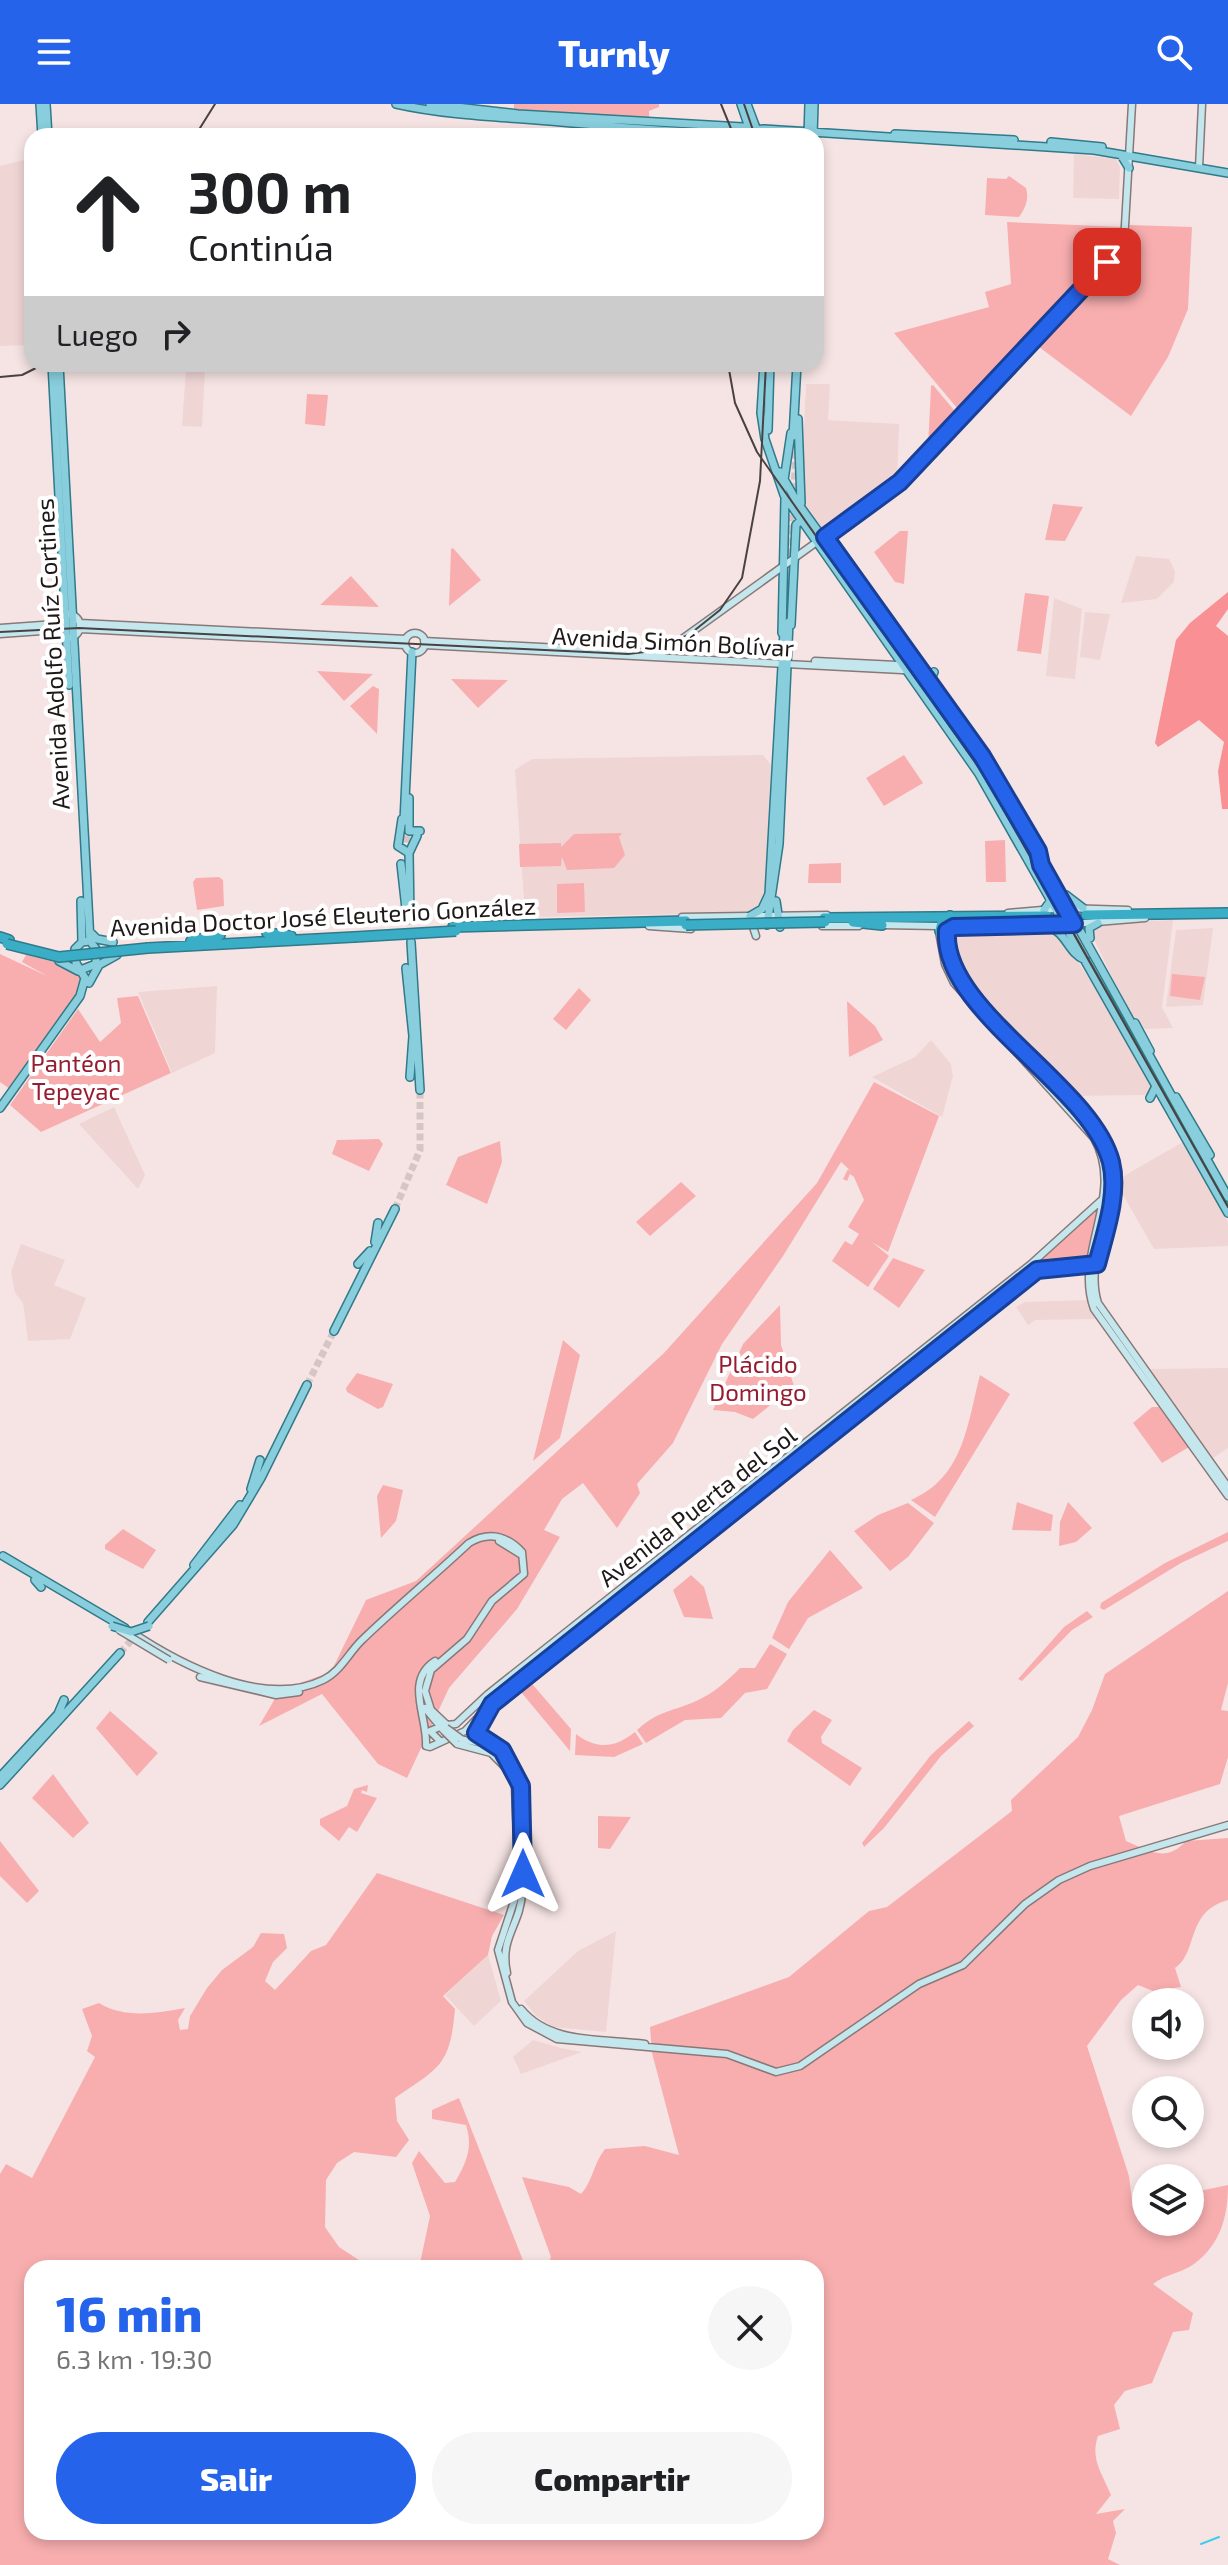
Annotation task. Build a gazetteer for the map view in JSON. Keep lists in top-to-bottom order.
{
  "streets": {
    "highway": ["Avenida Doctor José Eleuterio González"],
    "main road": ["Avenida Simón Bolívar", "Avenida Adolfo Ruíz Cortines", "Avenida Puerta del Sol"]
  },
  "parks": ["Pantéon Tepeyac", "Plácido Domingo"],
  "page": {
    "header": "Turnly",
    "turn": ["300 m", "Continúa"],
    "then": "Luego",
    "heading": ["16 min", "6.3 km · 19:30"],
    "buttons": ["Salir", "Compartir"]
  }
}
